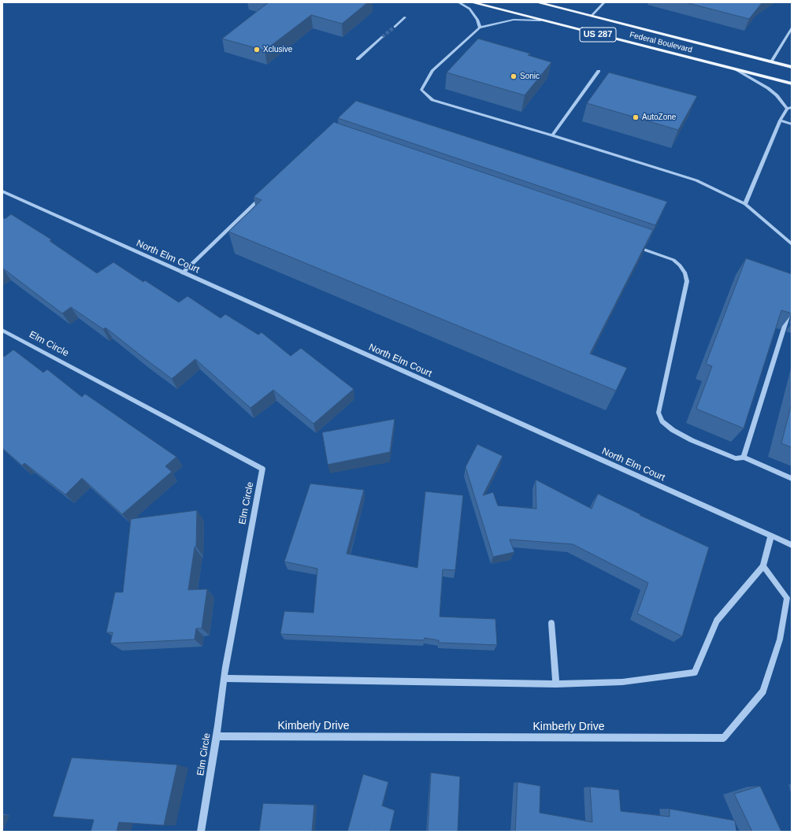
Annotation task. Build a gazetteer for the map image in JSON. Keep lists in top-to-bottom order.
{
  "streets": {
    "main road": ["US 287", "Federal Boulevard"],
    "street": ["North Elm Court", "Elm Circle", "Kimberly Drive"]
  },
  "crossings": [
    ["Elm Circle", "Kimberly Drive"]
  ],
  "places": ["Xclusive", "Sonic", "AutoZone"]
}
